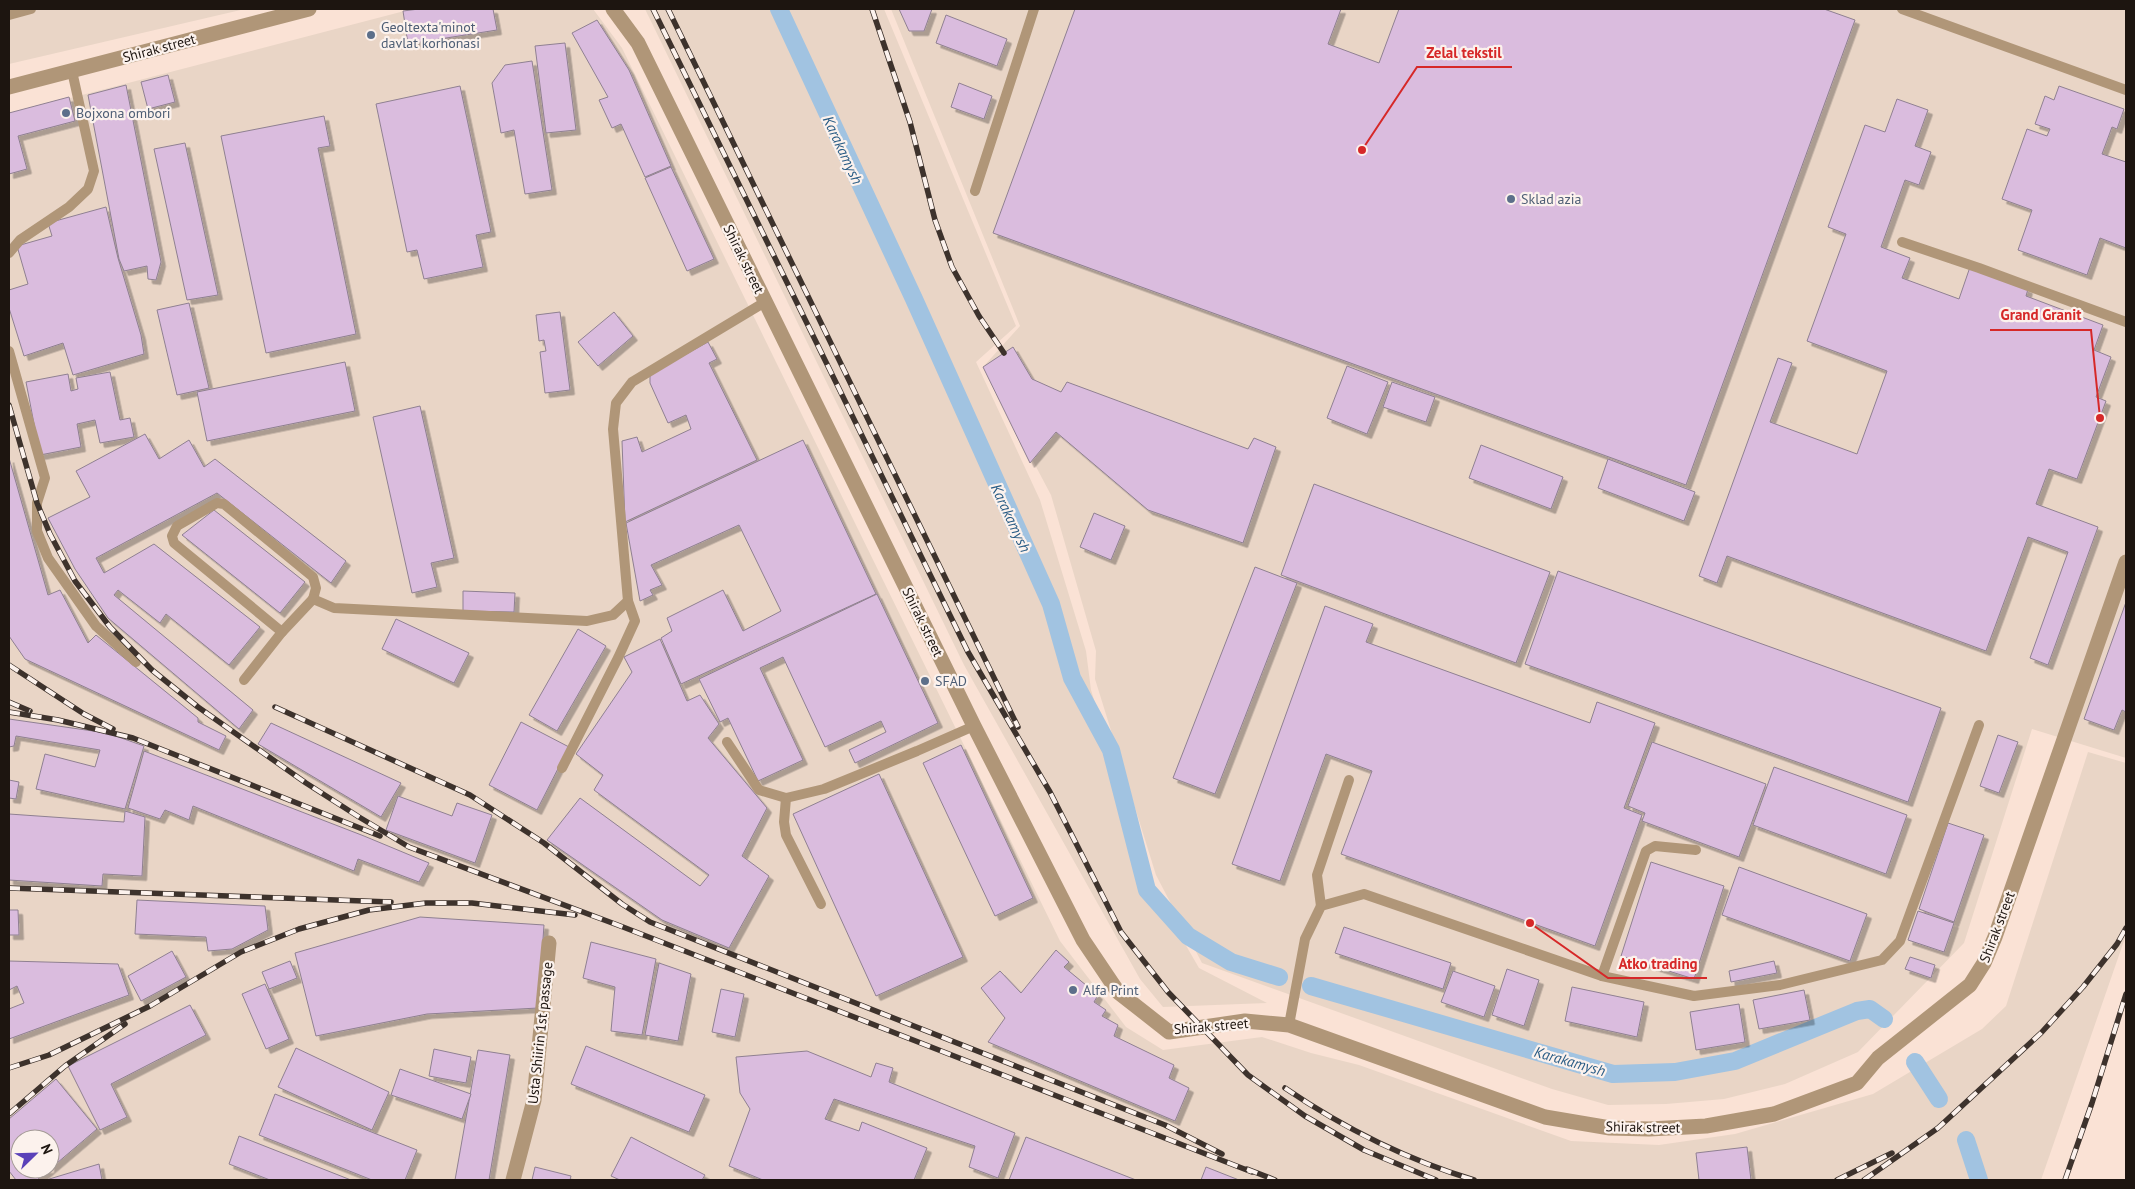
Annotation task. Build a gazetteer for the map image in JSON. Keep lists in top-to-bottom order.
{
  "streets": {
    "street": ["Shirak street", "Usta Shiirin 1st passage"]
  },
  "water": ["Karakamysh"],
  "places": [
    "Geoltexta'minot davlat korhonasi",
    "Bojxona ombori",
    "Zelal tekstil",
    "Sklad azia",
    "Grand Granit",
    "SFAD",
    "Atko trading",
    "Alfa Print"
  ],
  "north": "top right"
}
